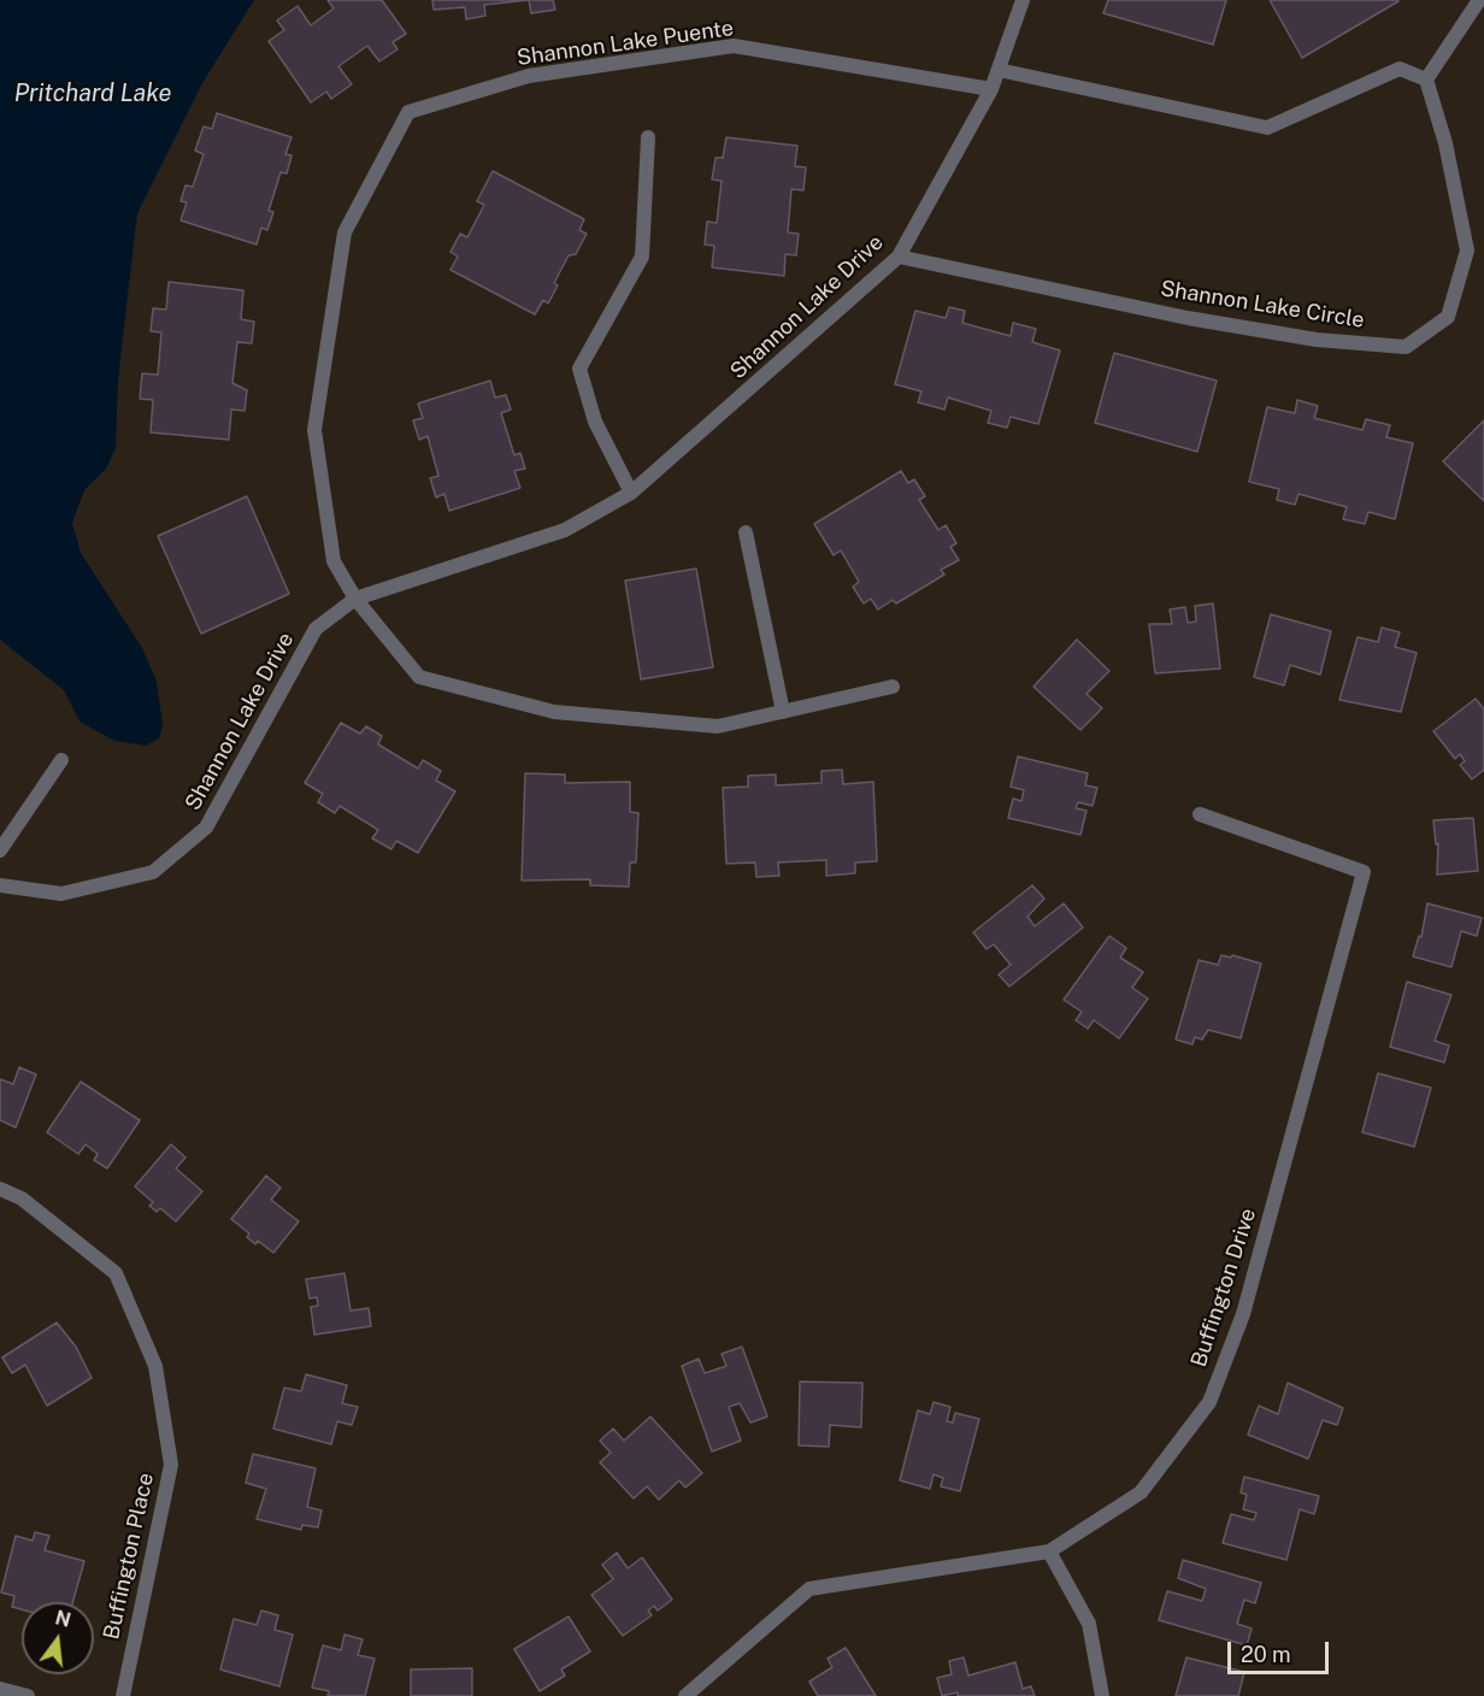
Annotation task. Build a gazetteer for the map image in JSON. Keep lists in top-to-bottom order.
{
  "streets": {
    "street": [
      "Shannon Lake Puente",
      "Shannon Lake Circle",
      "Shannon Lake Drive",
      "Buffington Drive",
      "Buffington Place"
    ]
  },
  "crossings": [
    ["Shannon Lake Puente", "Shannon Lake Drive"],
    ["Shannon Lake Circle", "Shannon Lake Drive"]
  ],
  "water": ["Pritchard Lake"],
  "scale_bar": "20 m",
  "north": "top"
}
